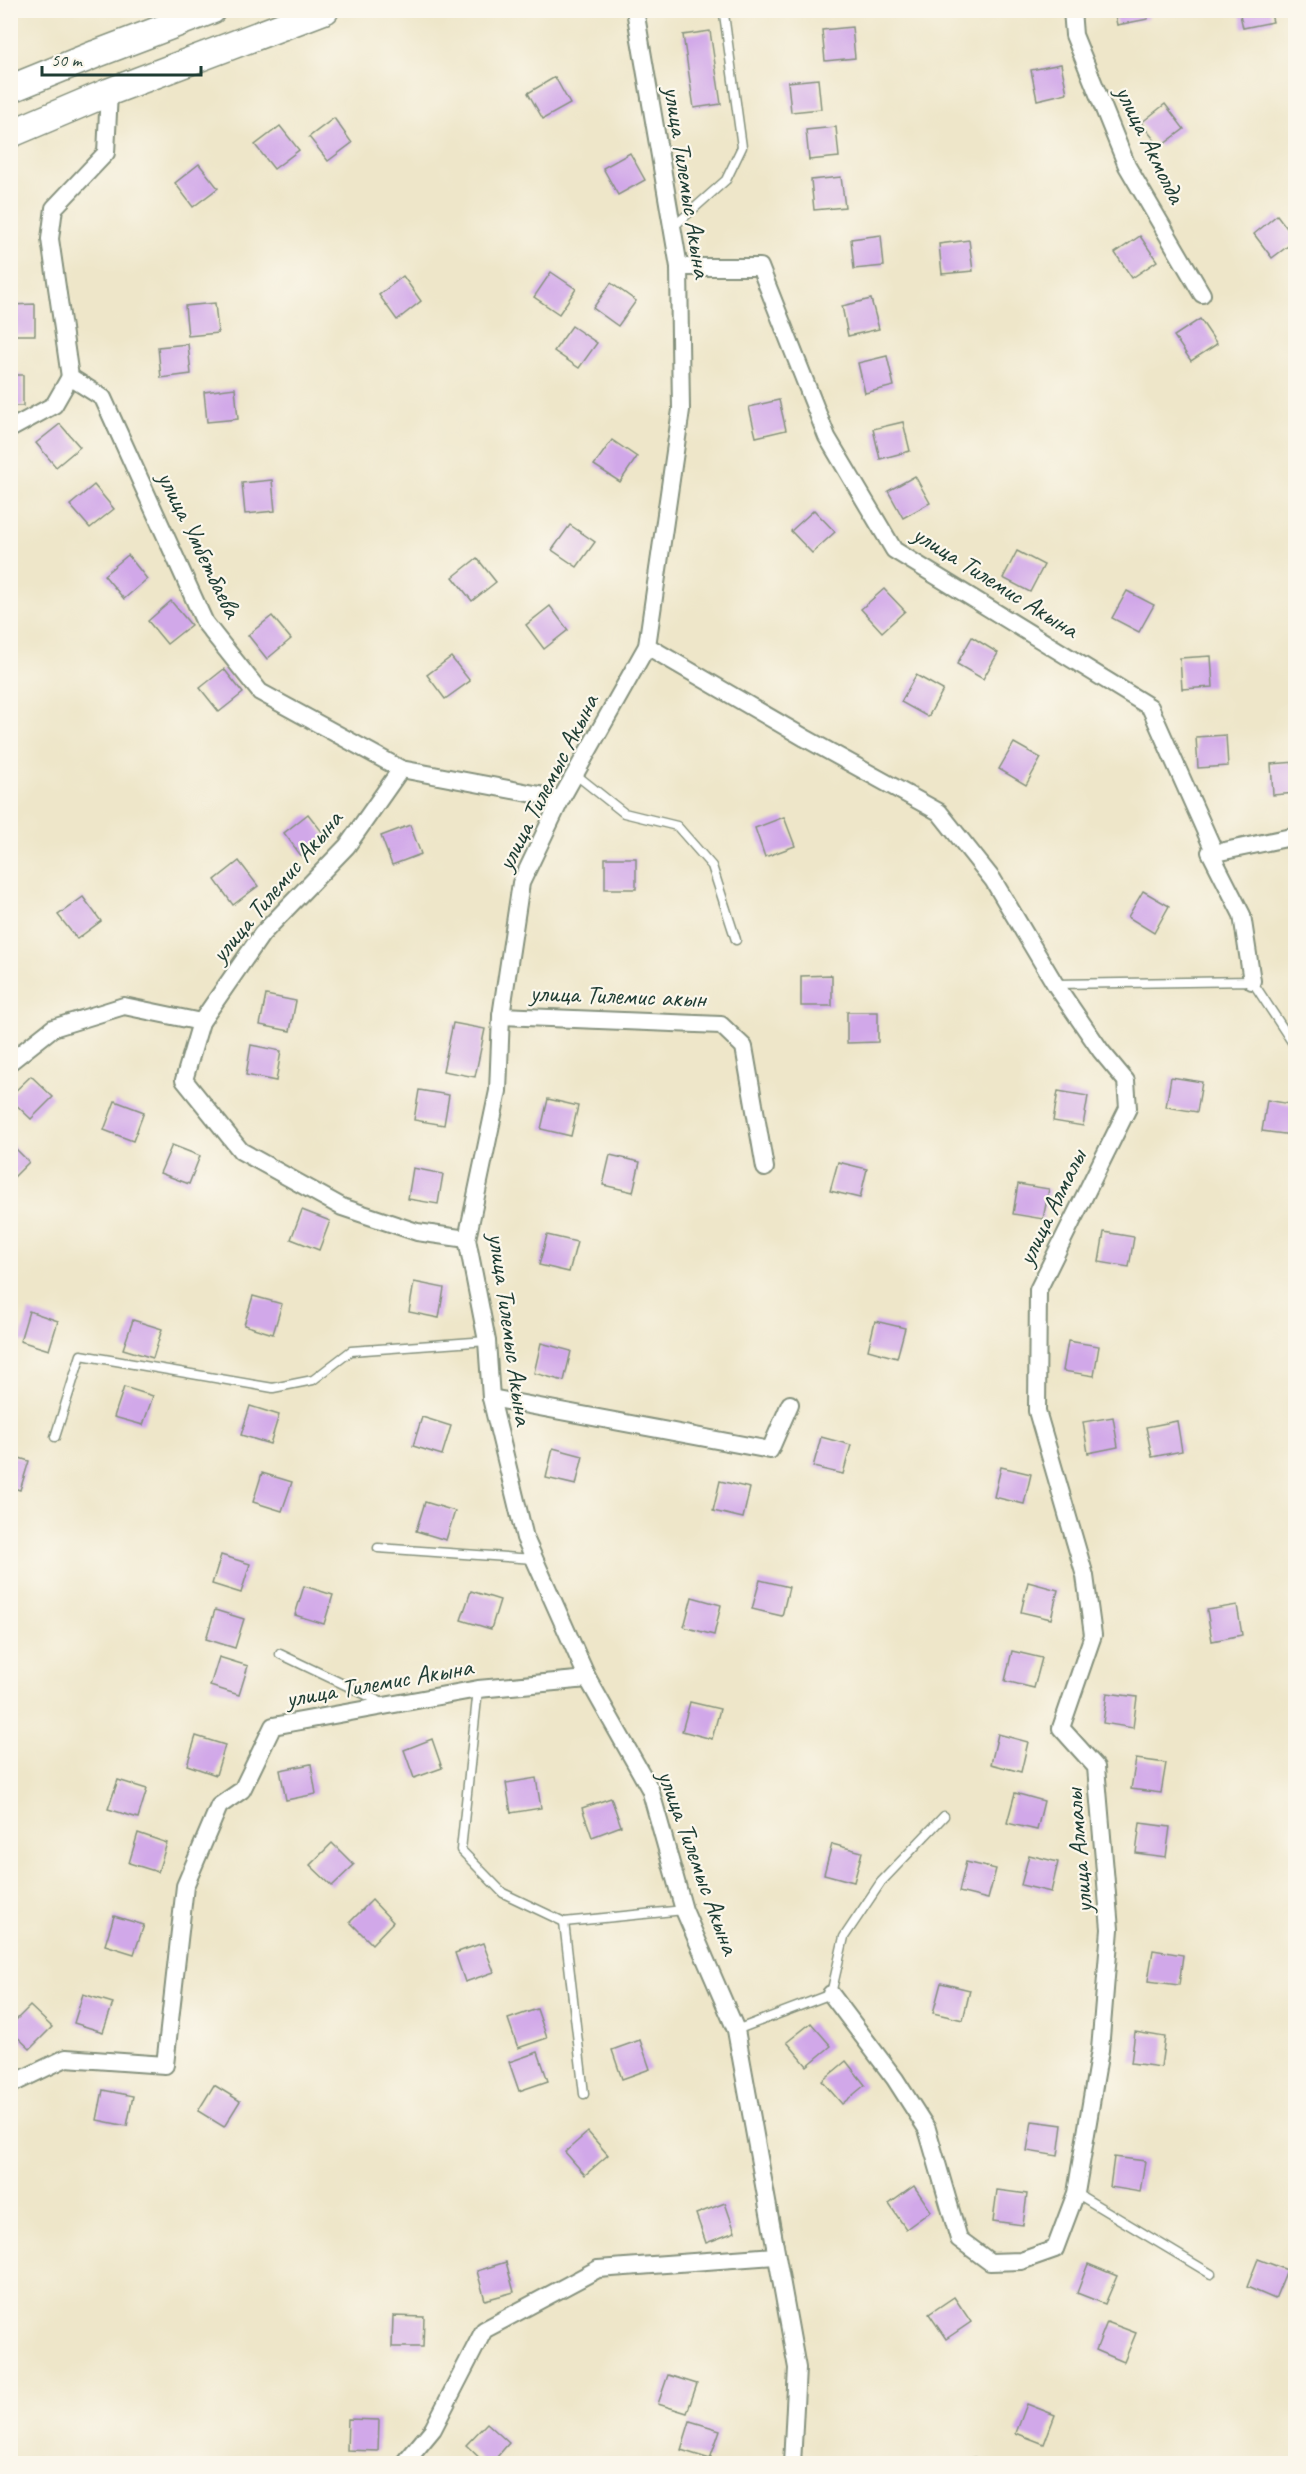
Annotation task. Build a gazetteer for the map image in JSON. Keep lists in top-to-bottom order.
{
  "streets": {
    "street": [
      "улица Акмолда",
      "улица Тилемыс Акына",
      "улица Умбетбаева",
      "улица Тилемис Акына",
      "улица Тилемис акын",
      "улица Алмалы"
    ]
  },
  "crossings": [
    ["улица Тилемыс Акына", "улица Тилемис Акына"],
    ["улица Тилемыс Акына", "улица Тилемис акын"],
    ["улица Умбетбаева", "улица Тилемис Акына"]
  ],
  "scale_bar": "50 m"
}
